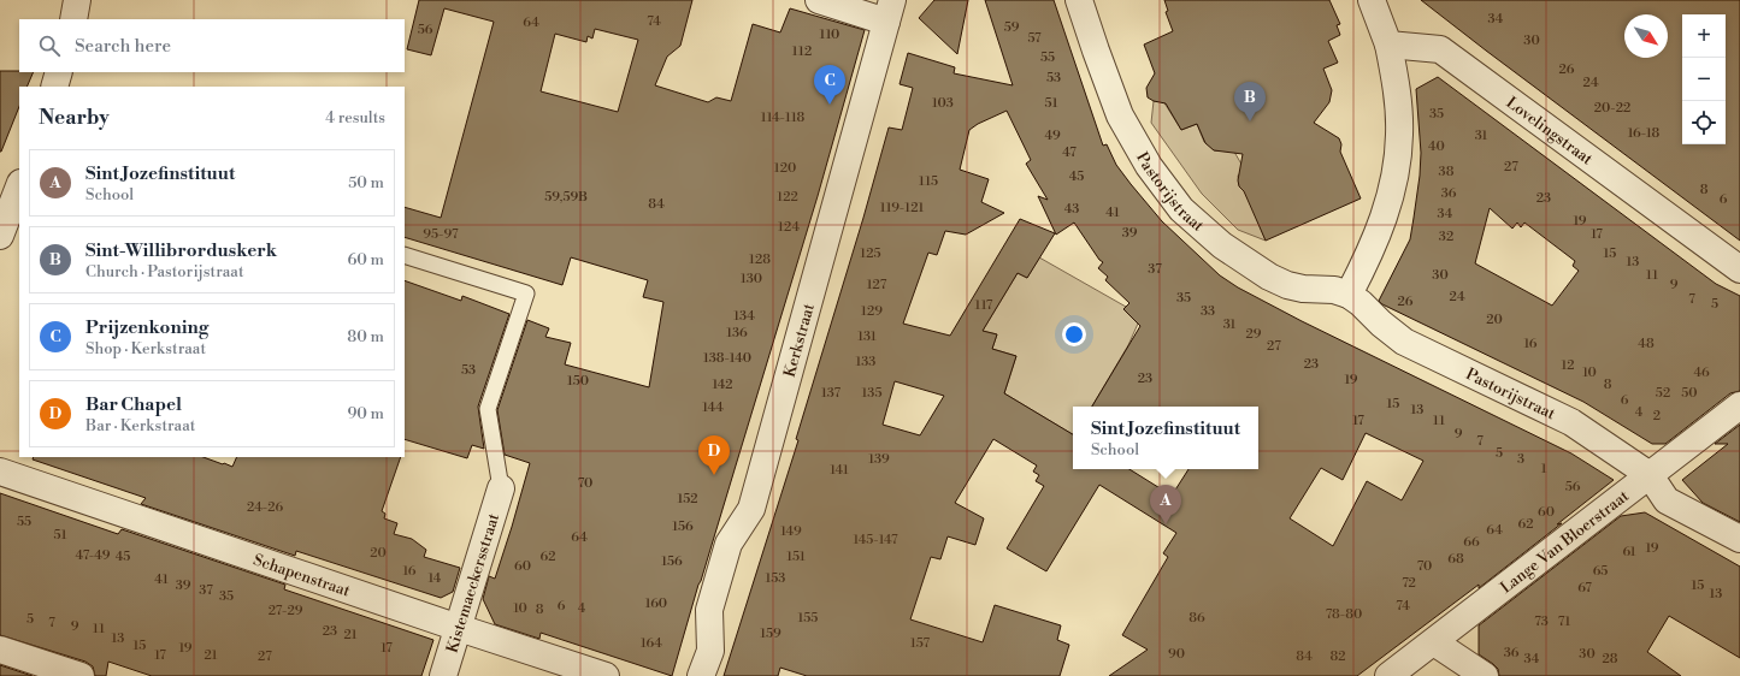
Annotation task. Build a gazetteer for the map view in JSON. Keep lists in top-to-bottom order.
{
  "streets": {
    "street": [
      "Lovelingstraat",
      "Pastorijstraat",
      "Kerkstraat",
      "Lange Van Bloerstraat",
      "Schapenstraat",
      "Kistemaeckersstraat"
    ]
  },
  "crossings": [
    ["Pastorijstraat", "Lange Van Bloerstraat"],
    ["Schapenstraat", "Kistemaeckersstraat"]
  ],
  "house_numbers": [
    "34",
    "74",
    "64",
    "59",
    "56",
    "110",
    "57",
    "30",
    "112",
    "55",
    "26",
    "53",
    "24",
    "103",
    "51",
    "20-22",
    "35",
    "114-118",
    "16-18",
    "49",
    "31",
    "40",
    "47",
    "27",
    "120",
    "38",
    "45",
    "115",
    "8",
    "36",
    "59,59B",
    "122",
    "23",
    "6",
    "84",
    "119-121",
    "43",
    "41",
    "34",
    "19",
    "124",
    "39",
    "95-97",
    "17",
    "32",
    "125",
    "15",
    "128",
    "13",
    "37",
    "30",
    "11",
    "130",
    "127",
    "9",
    "24",
    "35",
    "7",
    "26",
    "5",
    "117",
    "129",
    "33",
    "134",
    "20",
    "31",
    "136",
    "29",
    "131",
    "16",
    "48",
    "27",
    "138-140",
    "133",
    "23",
    "12",
    "53",
    "10",
    "46",
    "23",
    "19",
    "150",
    "142",
    "8",
    "137",
    "135",
    "52",
    "50",
    "6",
    "15",
    "144",
    "13",
    "4",
    "2",
    "17",
    "11",
    "9",
    "7",
    "5",
    "139",
    "3",
    "1",
    "141",
    "70",
    "56",
    "152",
    "24-26",
    "60",
    "55",
    "62",
    "156",
    "64",
    "149",
    "51",
    "64",
    "145-147",
    "66",
    "19",
    "61",
    "20",
    "47-49",
    "45",
    "62",
    "151",
    "68",
    "156",
    "60",
    "70",
    "16",
    "65",
    "14",
    "153",
    "41",
    "72",
    "39",
    "15",
    "67",
    "37",
    "13",
    "35",
    "160",
    "6",
    "74",
    "10",
    "4",
    "8",
    "27-29",
    "78-80",
    "155",
    "86",
    "5",
    "73",
    "71",
    "7",
    "9",
    "11",
    "23",
    "159",
    "21",
    "13",
    "164",
    "157",
    "15",
    "19",
    "17",
    "36",
    "90",
    "30",
    "17",
    "21",
    "27",
    "84",
    "82",
    "34",
    "28"
  ],
  "north": "bottom right",
  "page": {
    "map_buttons": ["+", "−"],
    "search": "Search here",
    "pins": [
      "C",
      "B",
      "D",
      "A"
    ],
    "heading": ["Nearby", "4 results"],
    "list": [
      {
        "mark": "A",
        "name": "Sint Jozefinstituut",
        "note": "School",
        "value": "50 m"
      },
      {
        "mark": "B",
        "name": "Sint-Willibrorduskerk",
        "note": "Church · Pastorijstraat",
        "value": "60 m"
      },
      {
        "mark": "C",
        "name": "Prijzenkoning",
        "note": "Shop · Kerkstraat",
        "value": "80 m"
      },
      {
        "mark": "D",
        "name": "Bar Chapel",
        "note": "Bar · Kerkstraat",
        "value": "90 m"
      }
    ],
    "popup": ["Sint Jozefinstituut", "School"]
  }
}
